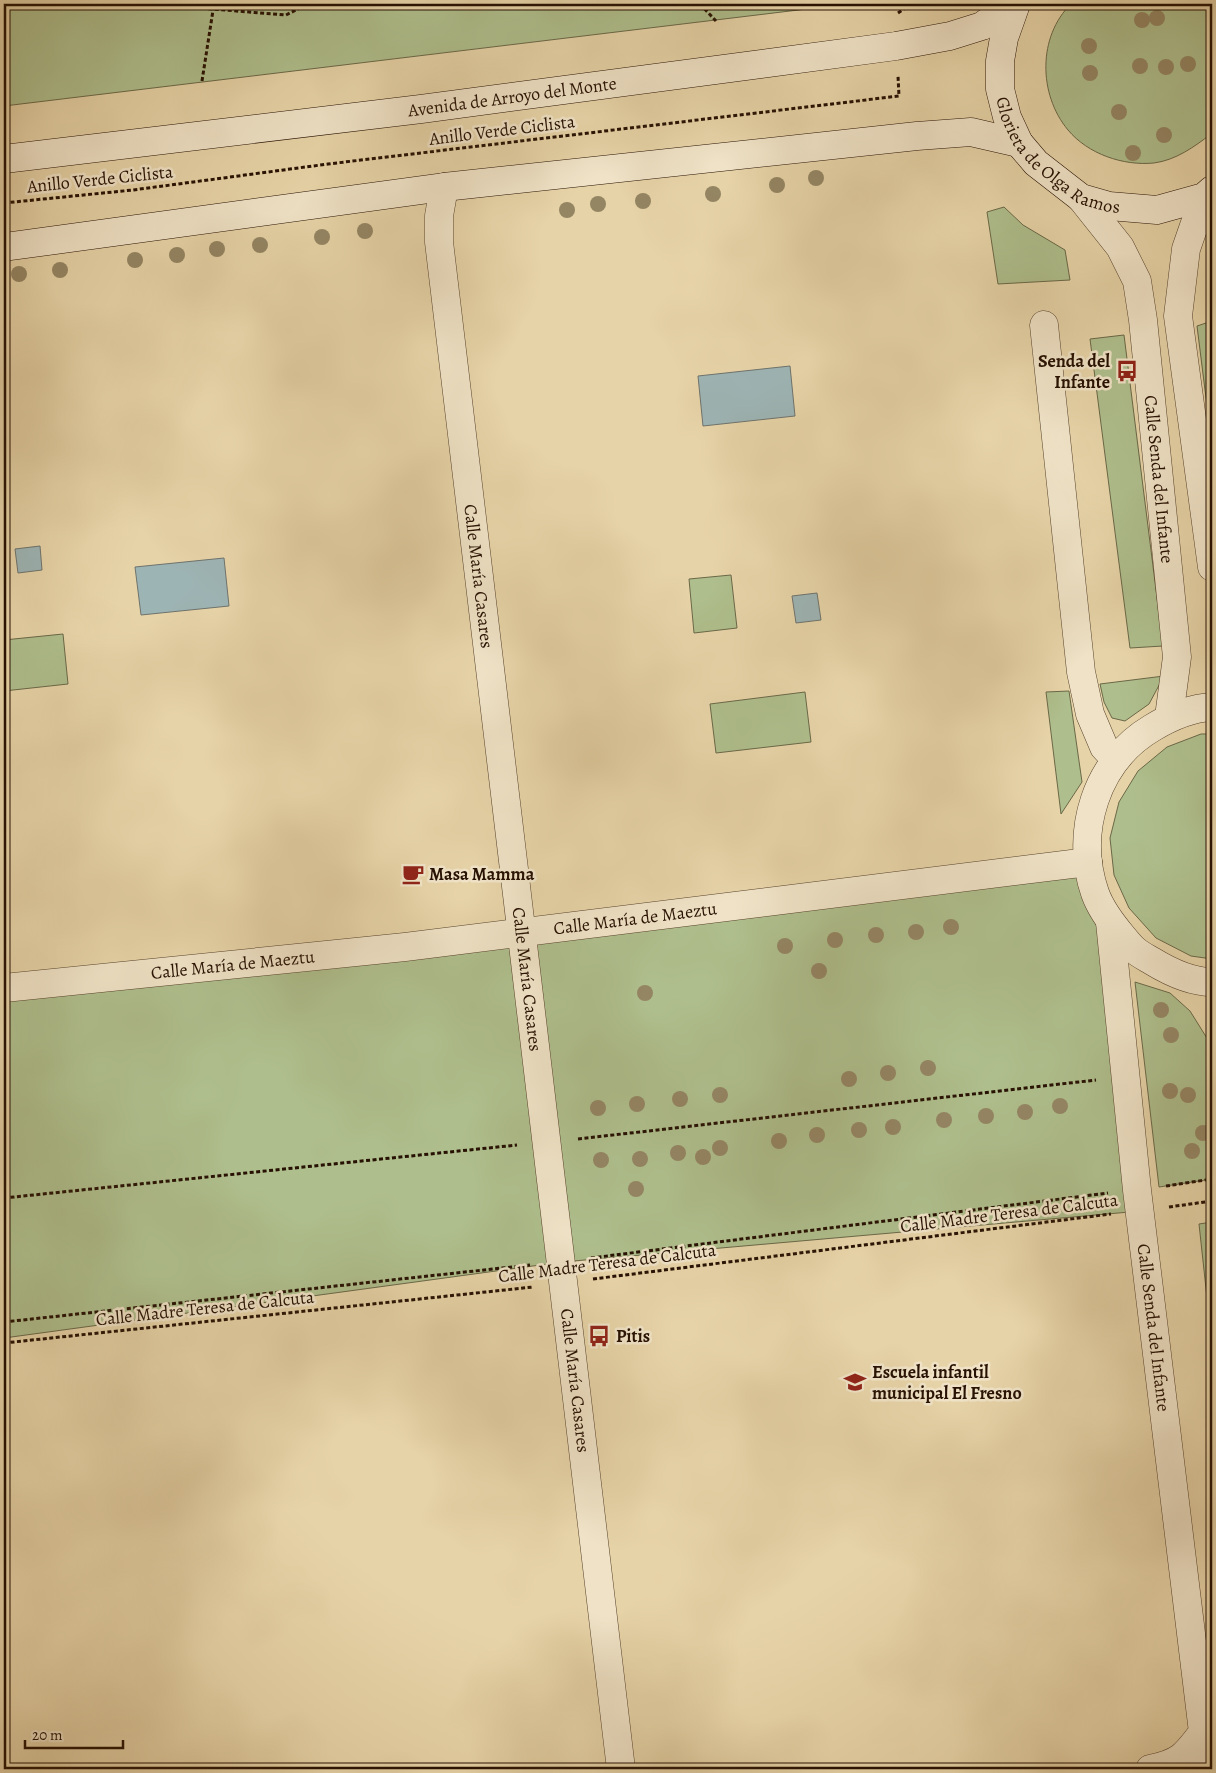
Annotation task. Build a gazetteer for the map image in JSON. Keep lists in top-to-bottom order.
{
  "streets": {
    "street": [
      "Avenida de Arroyo del Monte",
      "Glorieta de Olga Ramos",
      "Calle Senda del Infante",
      "Calle María Casares",
      "Calle María de Maeztu"
    ],
    "path": ["Anillo Verde Ciclista", "Calle Madre Teresa de Calcuta"]
  },
  "crossings": [
    ["Avenida de Arroyo del Monte", "Anillo Verde Ciclista"],
    ["Avenida de Arroyo del Monte", "Glorieta de Olga Ramos"],
    ["Glorieta de Olga Ramos", "Calle Senda del Infante"],
    ["Calle Senda del Infante", "Calle Madre Teresa de Calcuta"],
    ["Calle María Casares", "Calle María de Maeztu"],
    ["Calle María Casares", "Calle Madre Teresa de Calcuta"]
  ],
  "places": {
    "bus stop": ["Senda del Infante", "Pitis"],
    "cafe": ["Masa Mamma"],
    "school or university": ["Escuela infantil municipal El Fresno"]
  },
  "scale_bar": "20 m"
}
